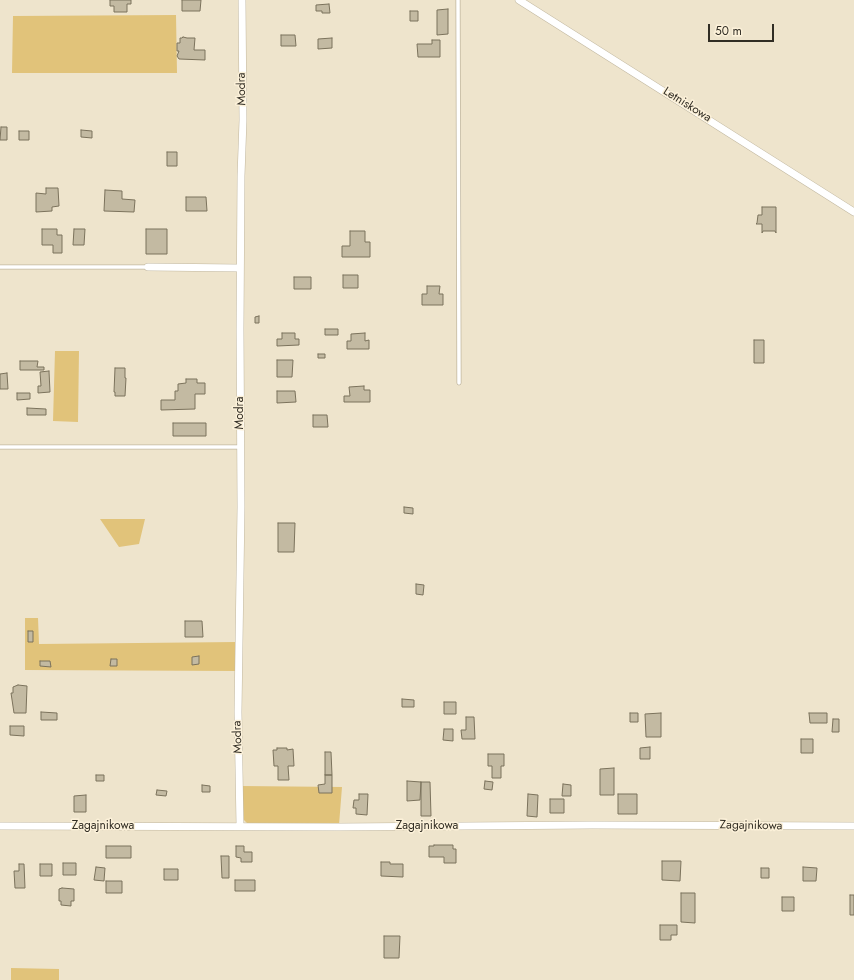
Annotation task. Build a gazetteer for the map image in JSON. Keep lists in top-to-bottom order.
{
  "streets": {
    "street": ["Modra", "Letniskowa", "Zagajnikowa"]
  },
  "crossings": [
    ["Modra", "Zagajnikowa"]
  ],
  "scale_bar": "50 m"
}
